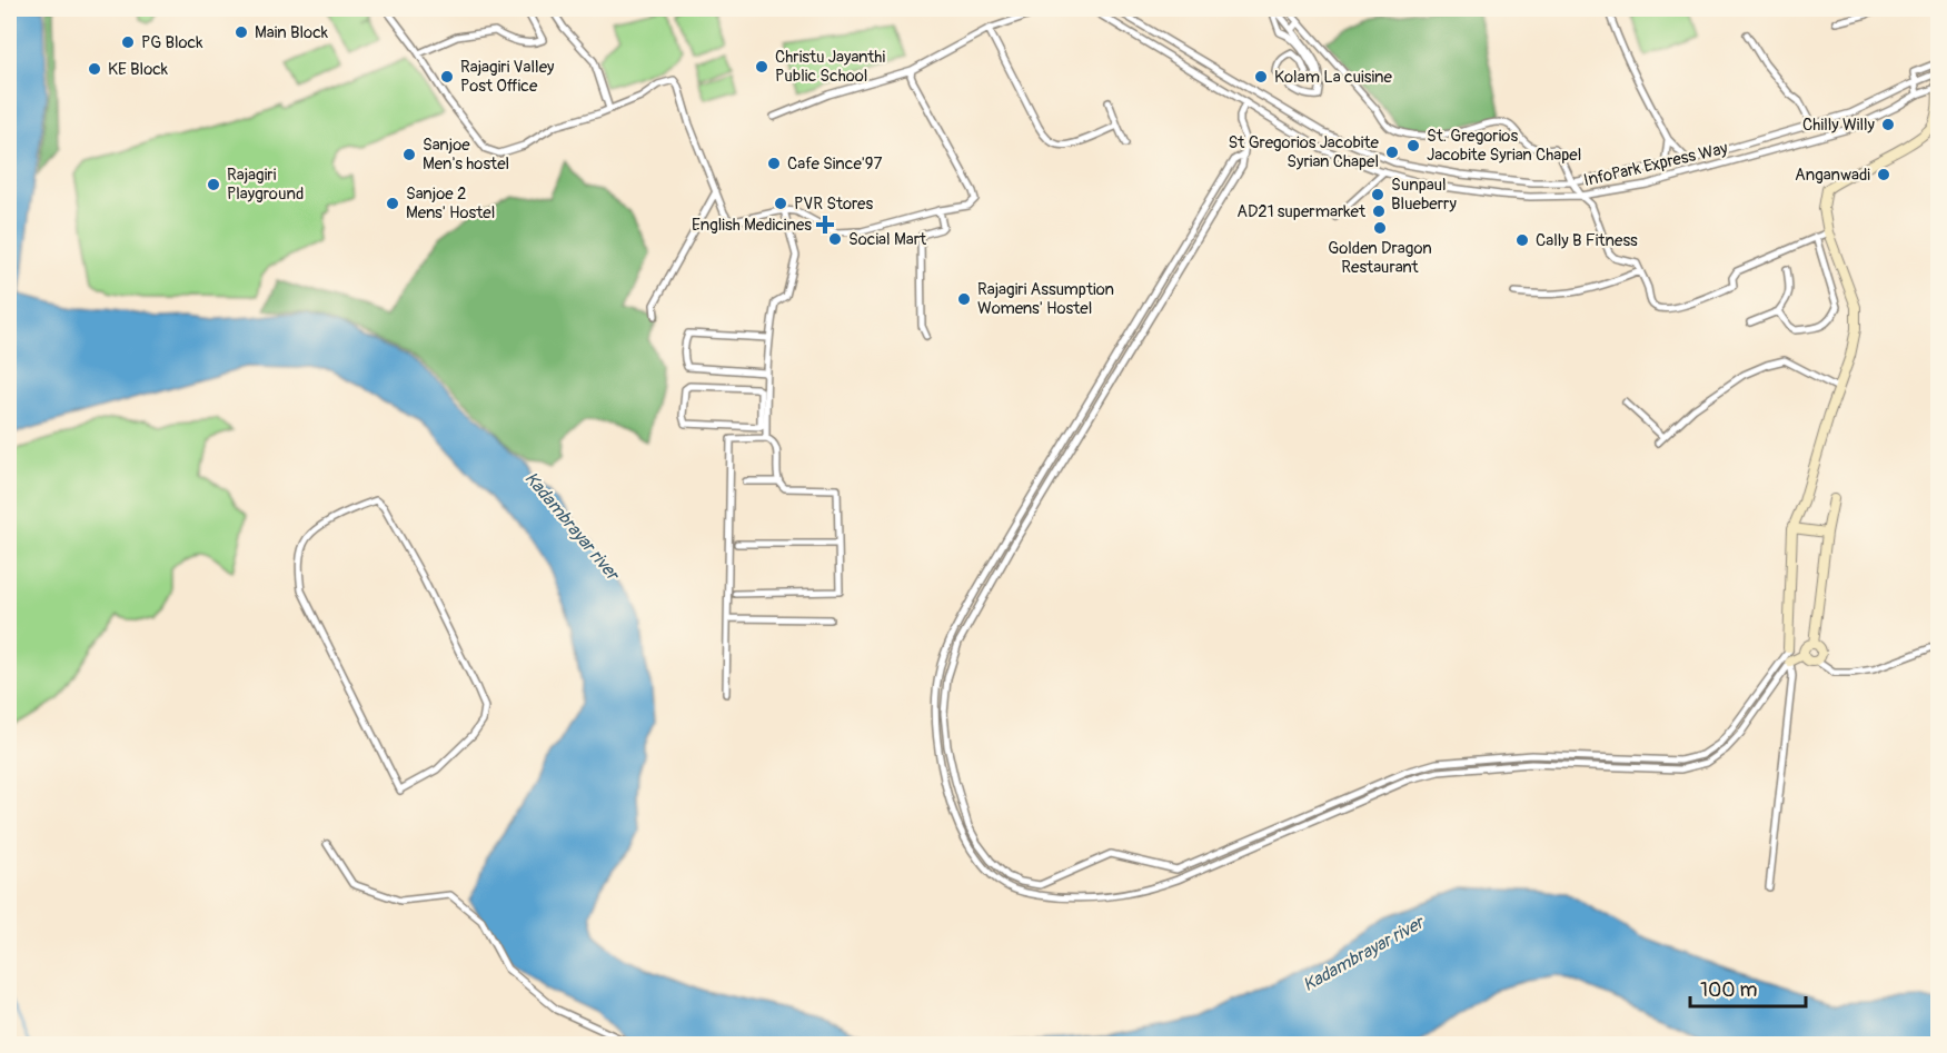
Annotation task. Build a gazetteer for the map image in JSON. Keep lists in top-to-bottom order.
{
  "streets": {
    "street": ["InfoPark Express Way"]
  },
  "water": ["Kadambrayar river"],
  "places": {
    "other": [
      "Main Block",
      "PG Block",
      "Christu Jayanthi Public School",
      "KE Block",
      "Rajagiri Valley Post Office",
      "Kolam La cuisine",
      "Chilly Willy",
      "St. Gregorios Jacobite Syrian Chapel",
      "St Gregorios Jacobite Syrian Chapel",
      "Sanjoe Men's hostel",
      "Cafe Since'97",
      "Anganwadi",
      "Rajagiri Playground",
      "Sunpaul Blueberry",
      "Sanjoe 2 Mens' Hostel",
      "PVR Stores",
      "AD21 supermarket",
      "Golden Dragon Restaurant",
      "Social Mart",
      "Cally B Fitness",
      "Rajagiri Assumption Womens' Hostel"
    ],
    "health": ["English Medicines"]
  },
  "scale_bar": "100 m"
}
